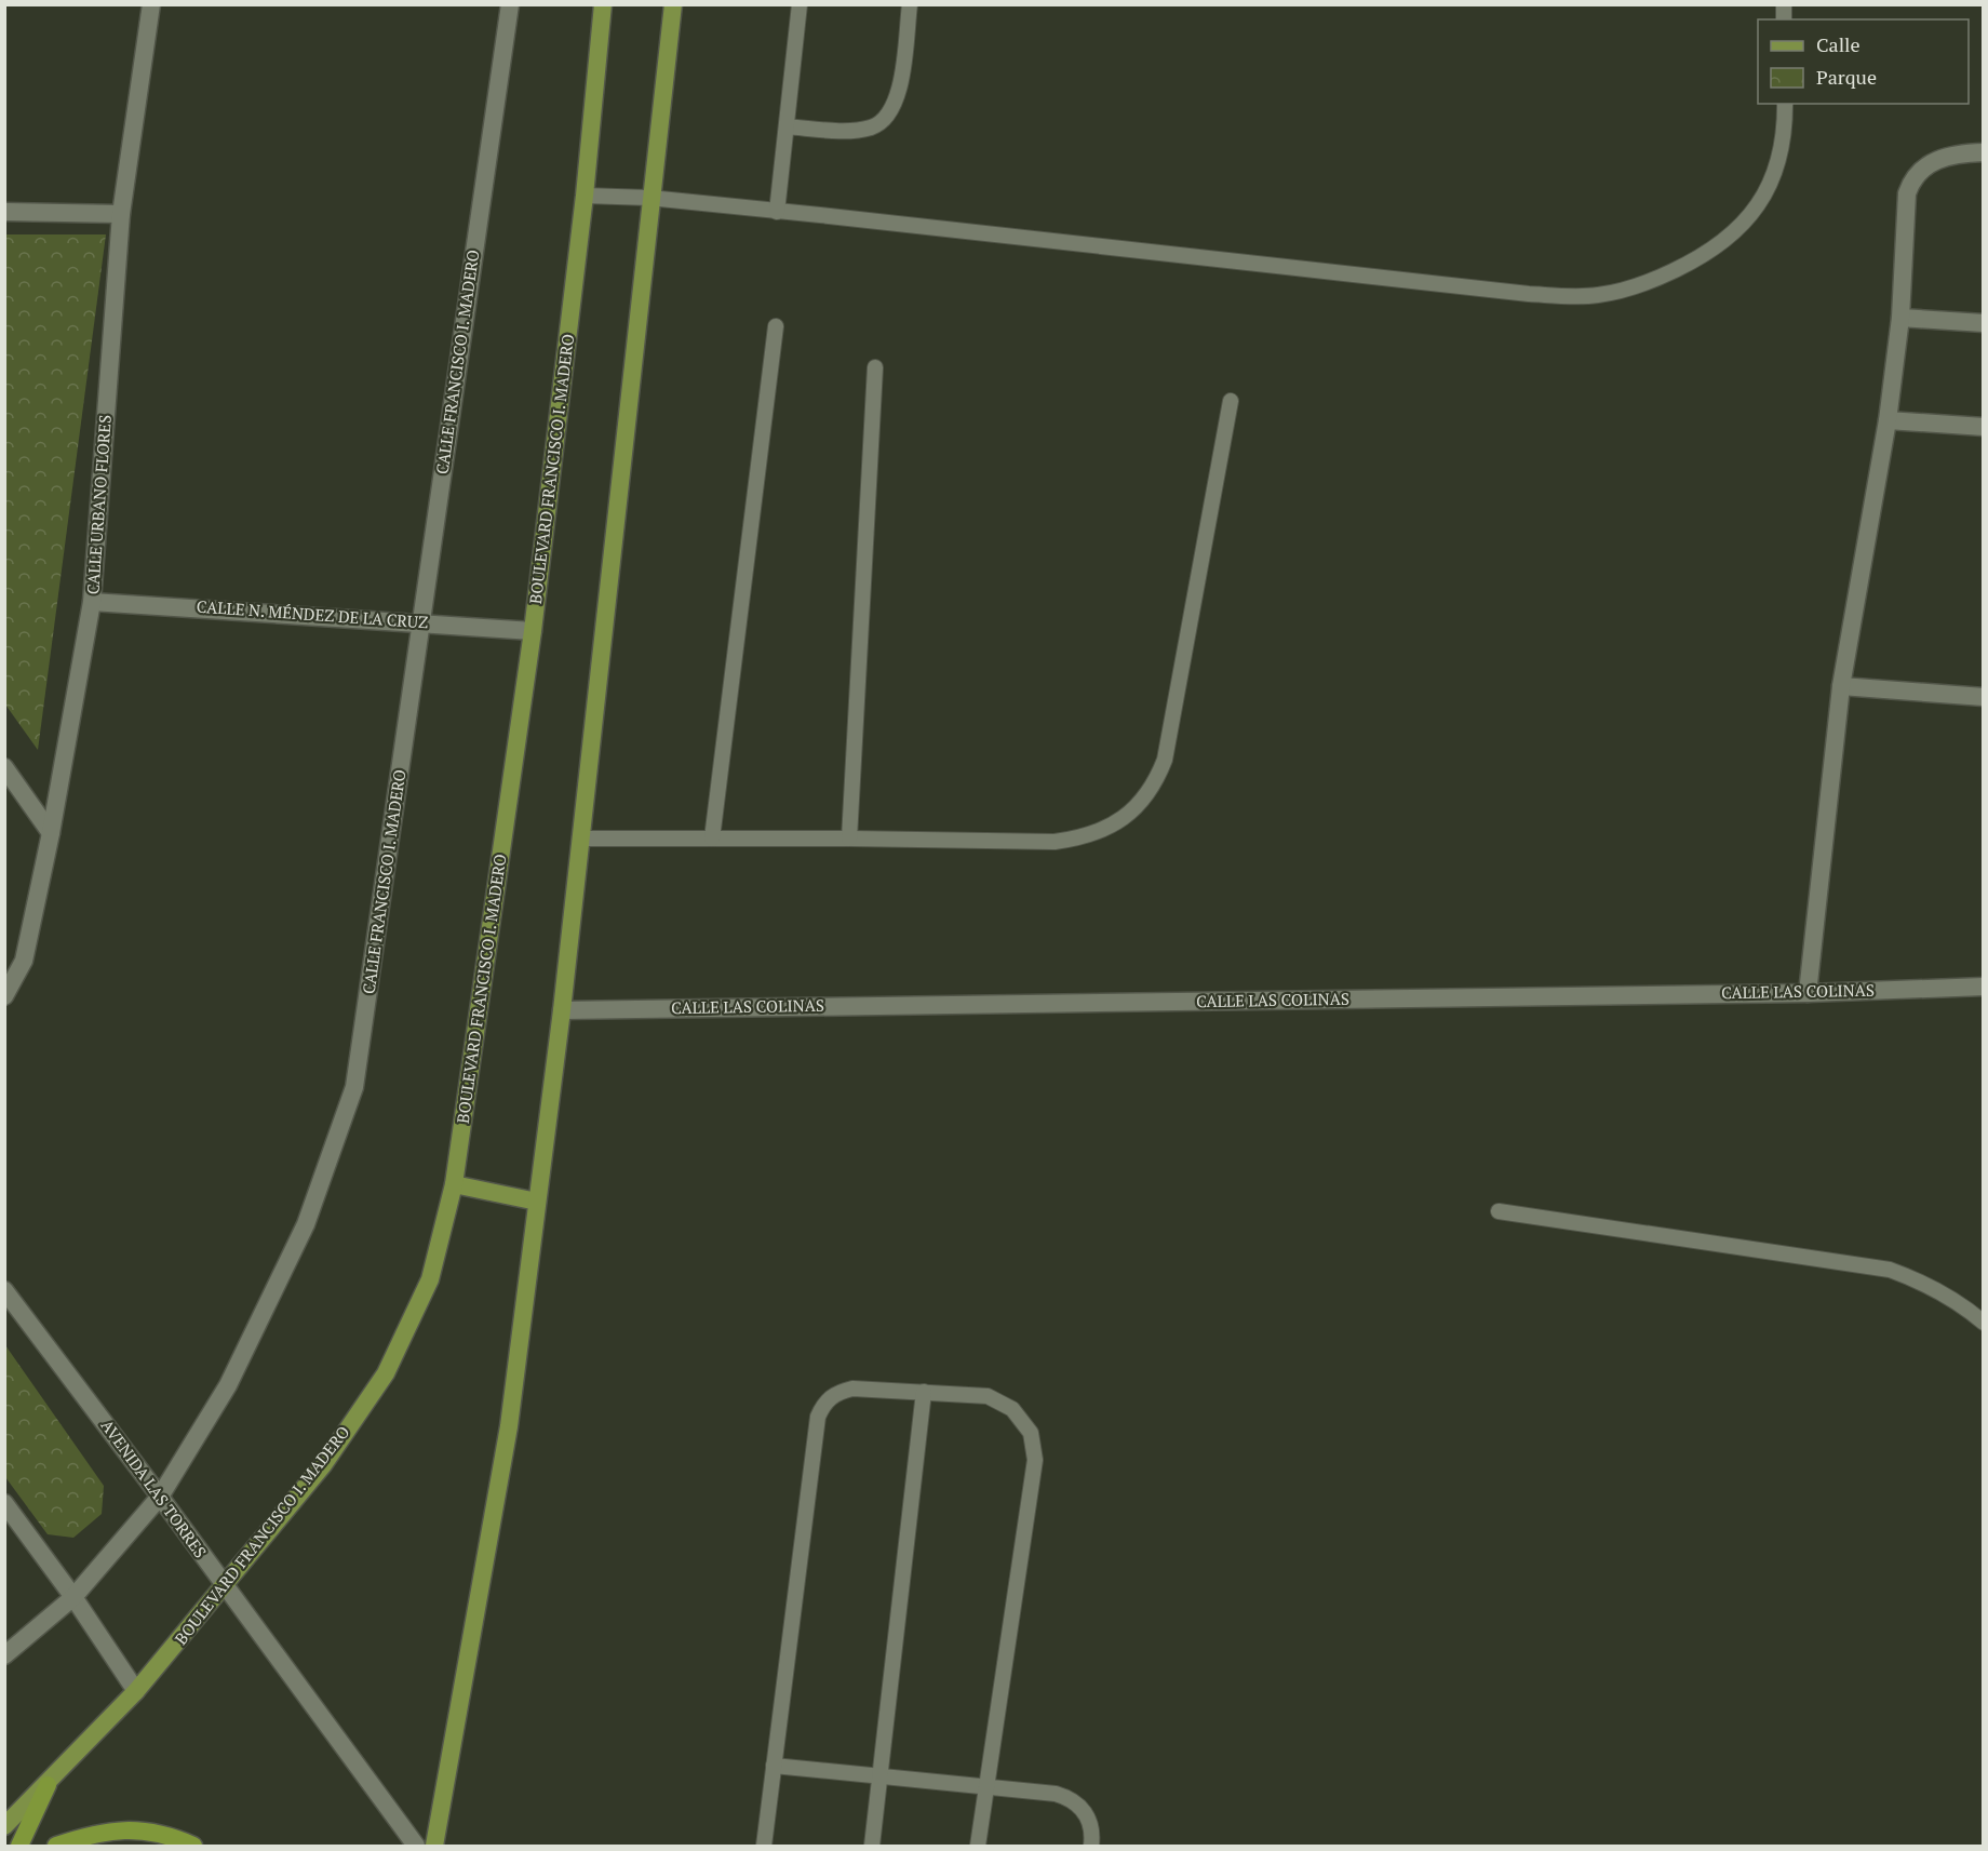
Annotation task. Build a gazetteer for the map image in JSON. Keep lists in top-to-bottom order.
{
  "streets": {
    "main road": ["BOULEVARD FRANCISCO I. MADERO"],
    "street": [
      "CALLE FRANCISCO I. MADERO",
      "CALLE URBANO FLORES",
      "CALLE N. MÉNDEZ DE LA CRUZ",
      "CALLE LAS COLINAS",
      "AVENIDA LAS TORRES"
    ]
  },
  "crossings": [
    ["CALLE FRANCISCO I. MADERO", "CALLE N. MÉNDEZ DE LA CRUZ"],
    ["CALLE FRANCISCO I. MADERO", "AVENIDA LAS TORRES"],
    ["BOULEVARD FRANCISCO I. MADERO", "CALLE N. MÉNDEZ DE LA CRUZ"],
    ["BOULEVARD FRANCISCO I. MADERO", "AVENIDA LAS TORRES"],
    ["CALLE URBANO FLORES", "CALLE N. MÉNDEZ DE LA CRUZ"]
  ],
  "legend": ["Calle", "Parque"]
}
